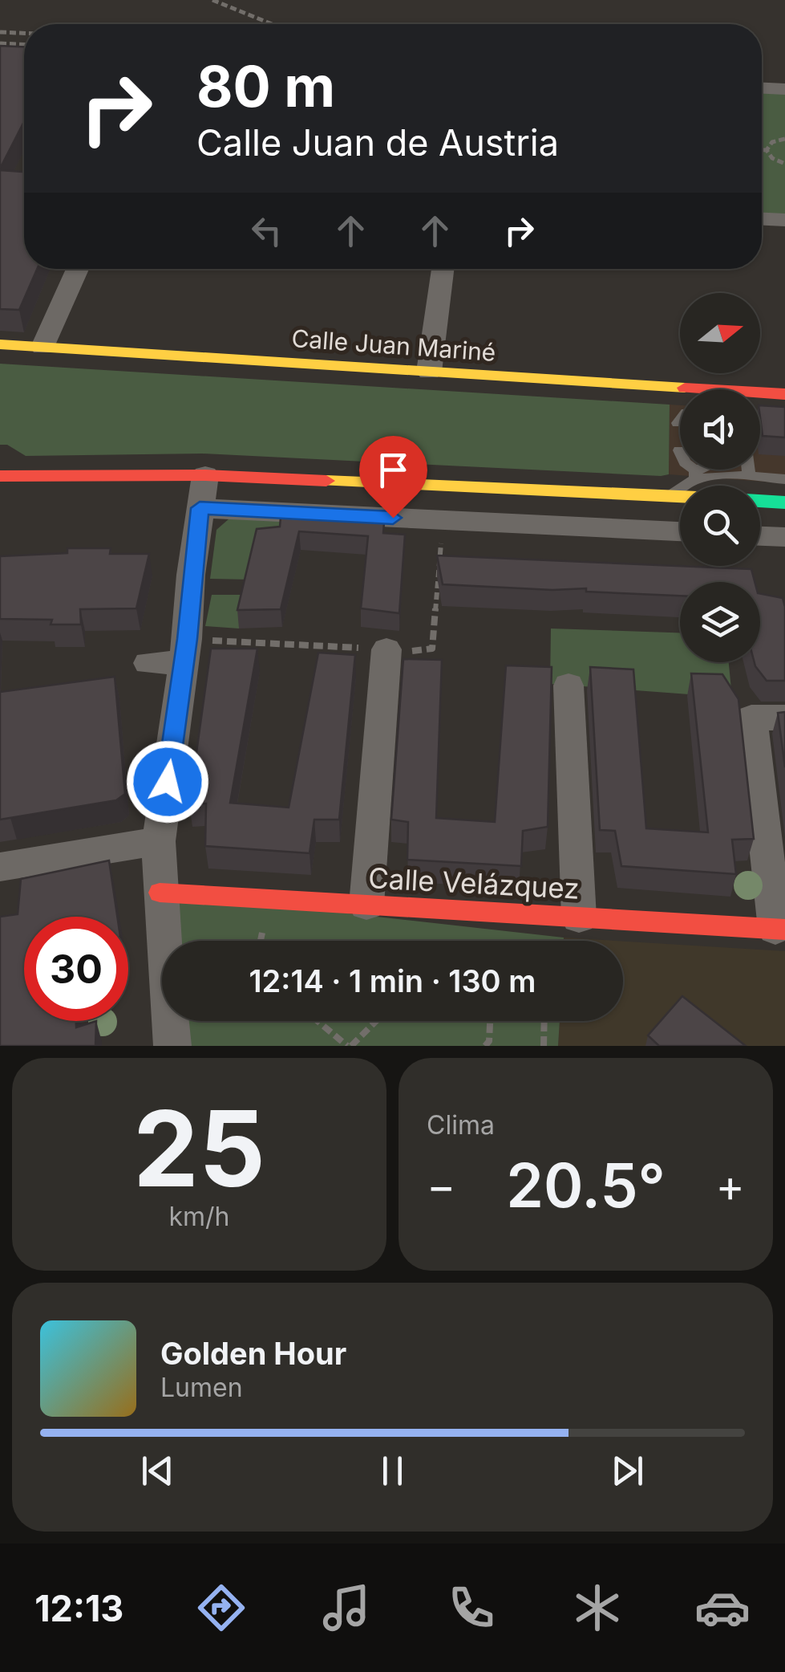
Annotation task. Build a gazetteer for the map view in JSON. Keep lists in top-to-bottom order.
{
  "streets": {
    "street": ["Calle Juan Mariné", "Calle Velázquez"]
  },
  "north": "right",
  "page": {
    "turn": ["80 m", "Calle Juan de Austria"],
    "limit": "30",
    "trip": "12:14 · 1 min · 130 m",
    "tile": [
      ["25", "km/h"],
      "Clima"
    ],
    "heat": ["−", "20.5°", "+"],
    "song": ["Golden Hour", "Lumen"],
    "tabs": "12:13"
  }
}
